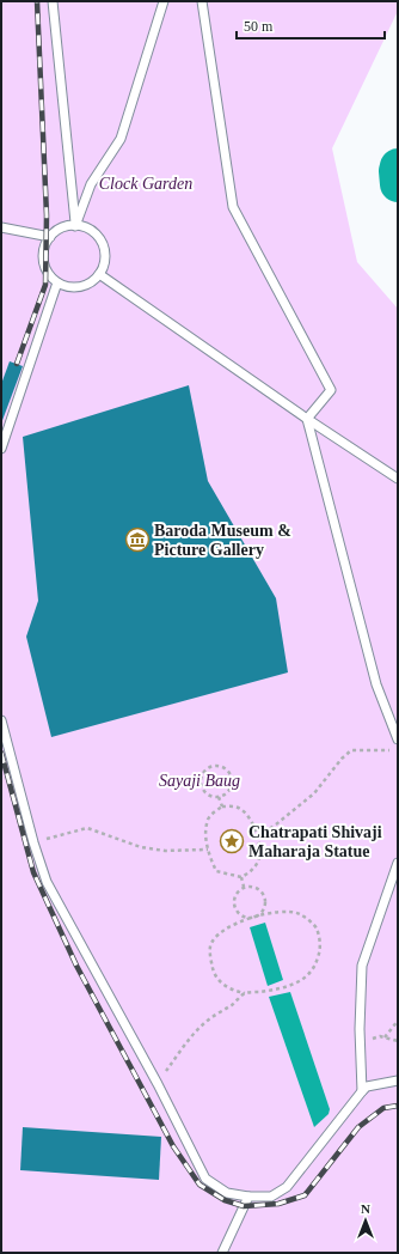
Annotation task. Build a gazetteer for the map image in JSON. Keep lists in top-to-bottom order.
{
  "parks": ["Clock Garden", "Sayaji Baug"],
  "places": {
    "museum": ["Baroda Museum & Picture Gallery"],
    "place": ["Chatrapati Shivaji Maharaja Statue"]
  },
  "scale_bar": "50 m",
  "north": "top"
}
